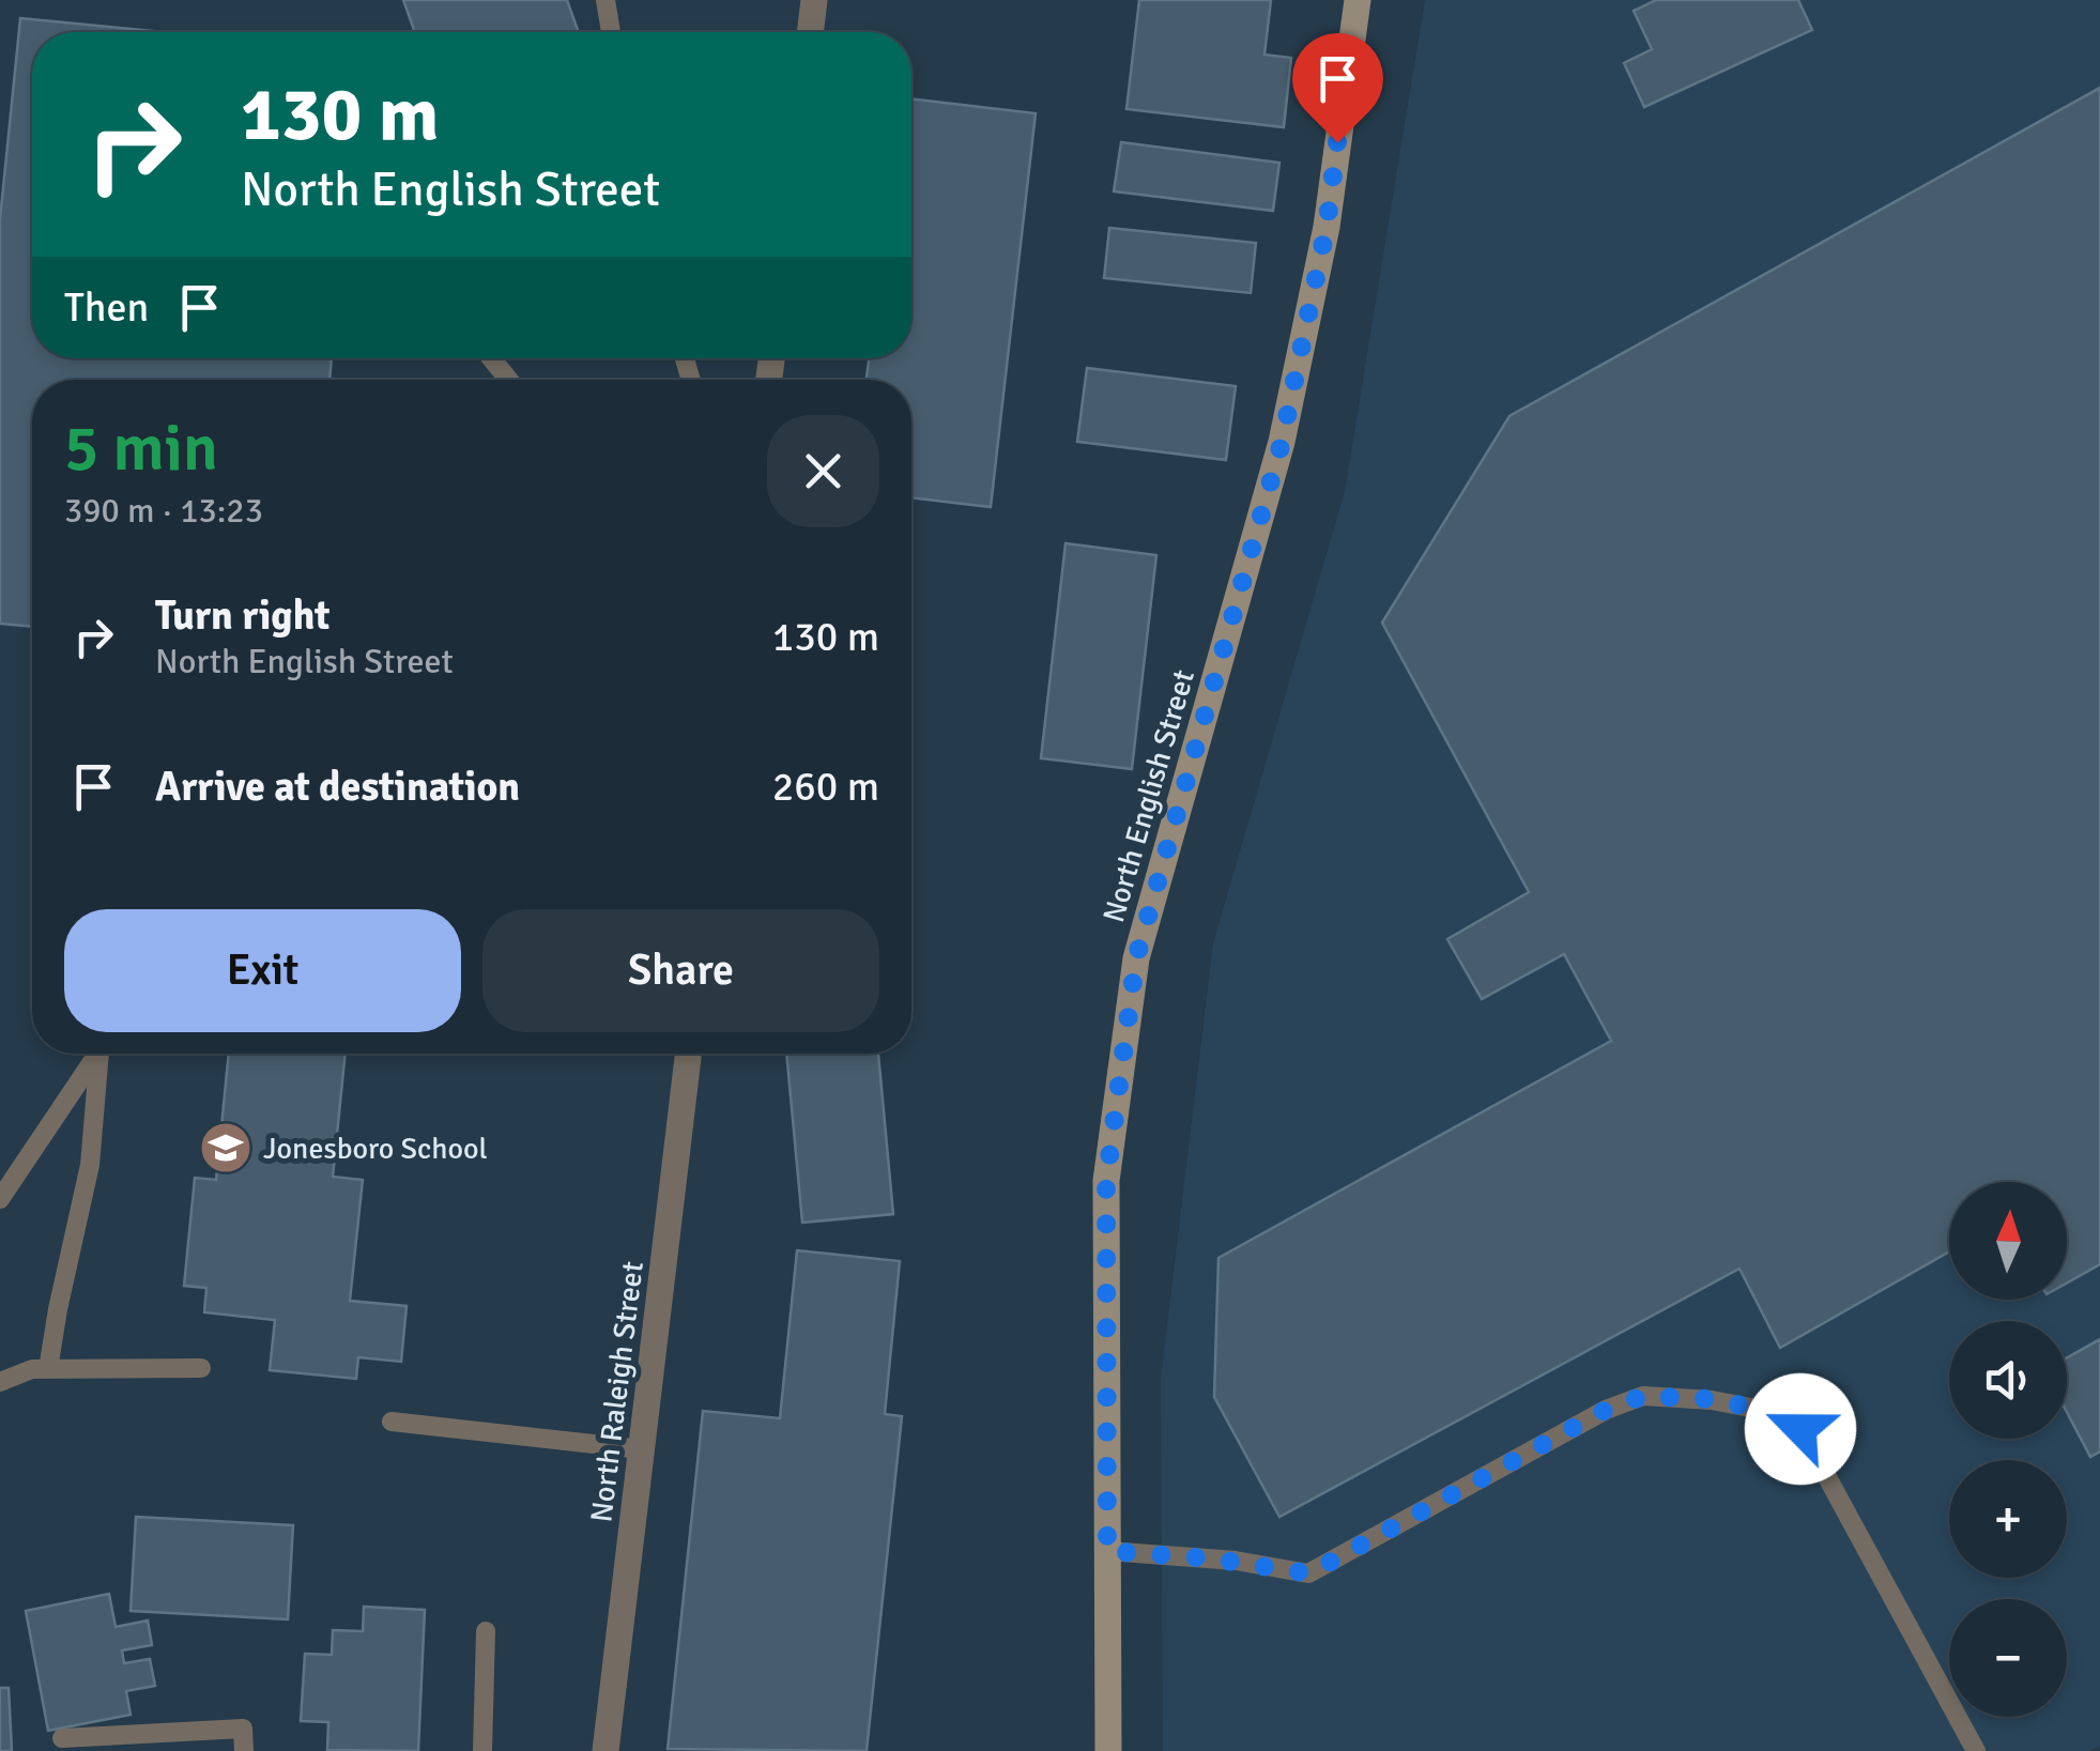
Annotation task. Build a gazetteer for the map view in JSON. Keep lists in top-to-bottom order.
{
  "streets": {
    "street": ["North English Street", "North Raleigh Street"]
  },
  "places": {
    "school or university": ["Jonesboro School"]
  },
  "north": "top",
  "page": {
    "turn": ["130 m", "North English Street"],
    "then": "Then",
    "heading": ["5 min", "390 m · 13:23"],
    "list": [
      {
        "name": "Turn right",
        "note": "North English Street",
        "value": "130 m"
      },
      {
        "name": "Arrive at destination",
        "value": "260 m"
      }
    ],
    "buttons": ["Exit", "Share"],
    "map_buttons": ["+", "−"]
  }
}
